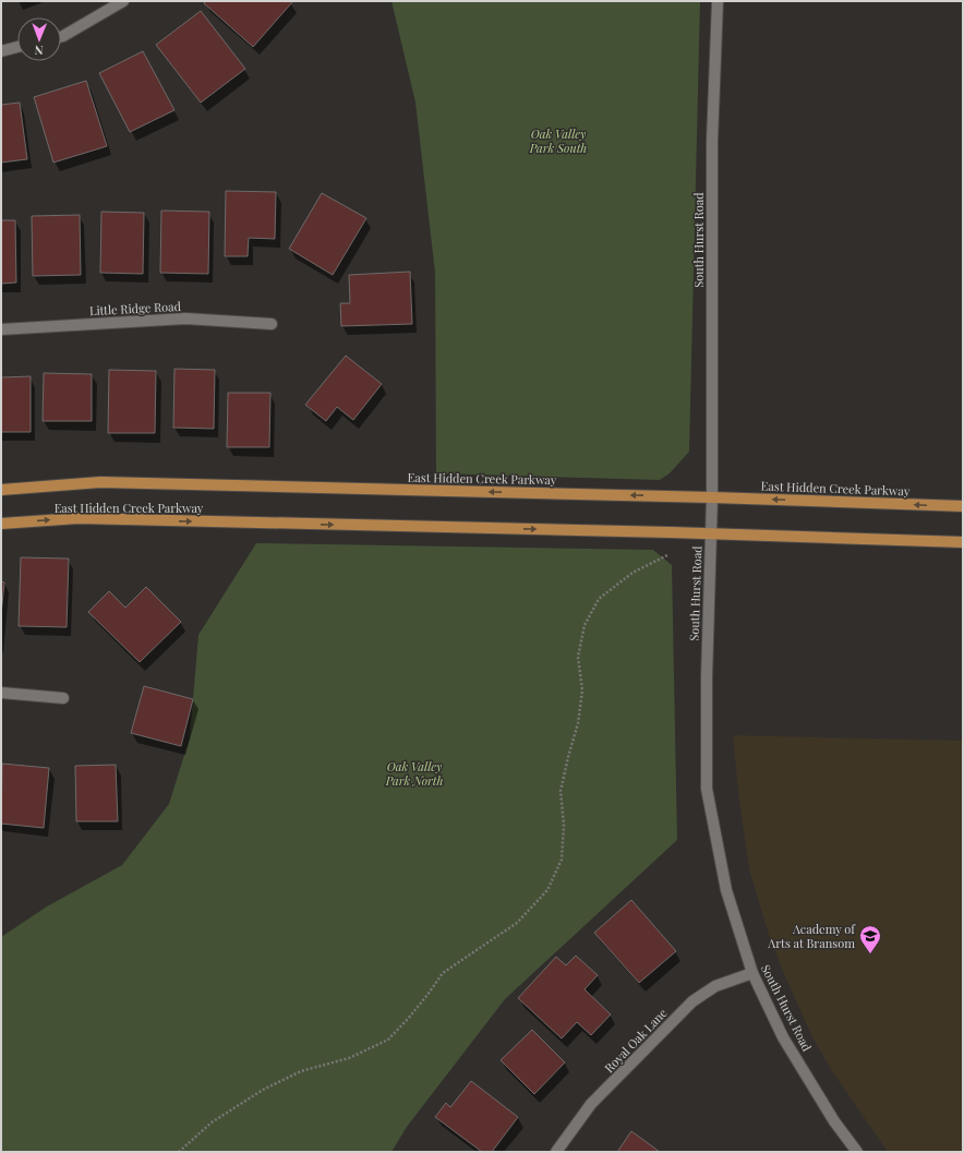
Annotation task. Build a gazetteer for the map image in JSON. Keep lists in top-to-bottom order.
{
  "streets": {
    "main road": ["East Hidden Creek Parkway"],
    "street": ["South Hurst Road", "Little Ridge Road", "Royal Oak Lane"]
  },
  "crossings": [
    ["South Hurst Road", "East Hidden Creek Parkway"],
    ["South Hurst Road", "Royal Oak Lane"]
  ],
  "parks": ["Oak Valley Park South", "Oak Valley Park North"],
  "places": {
    "school or university": ["Academy of Arts at Bransom"]
  },
  "north": "bottom"
}
